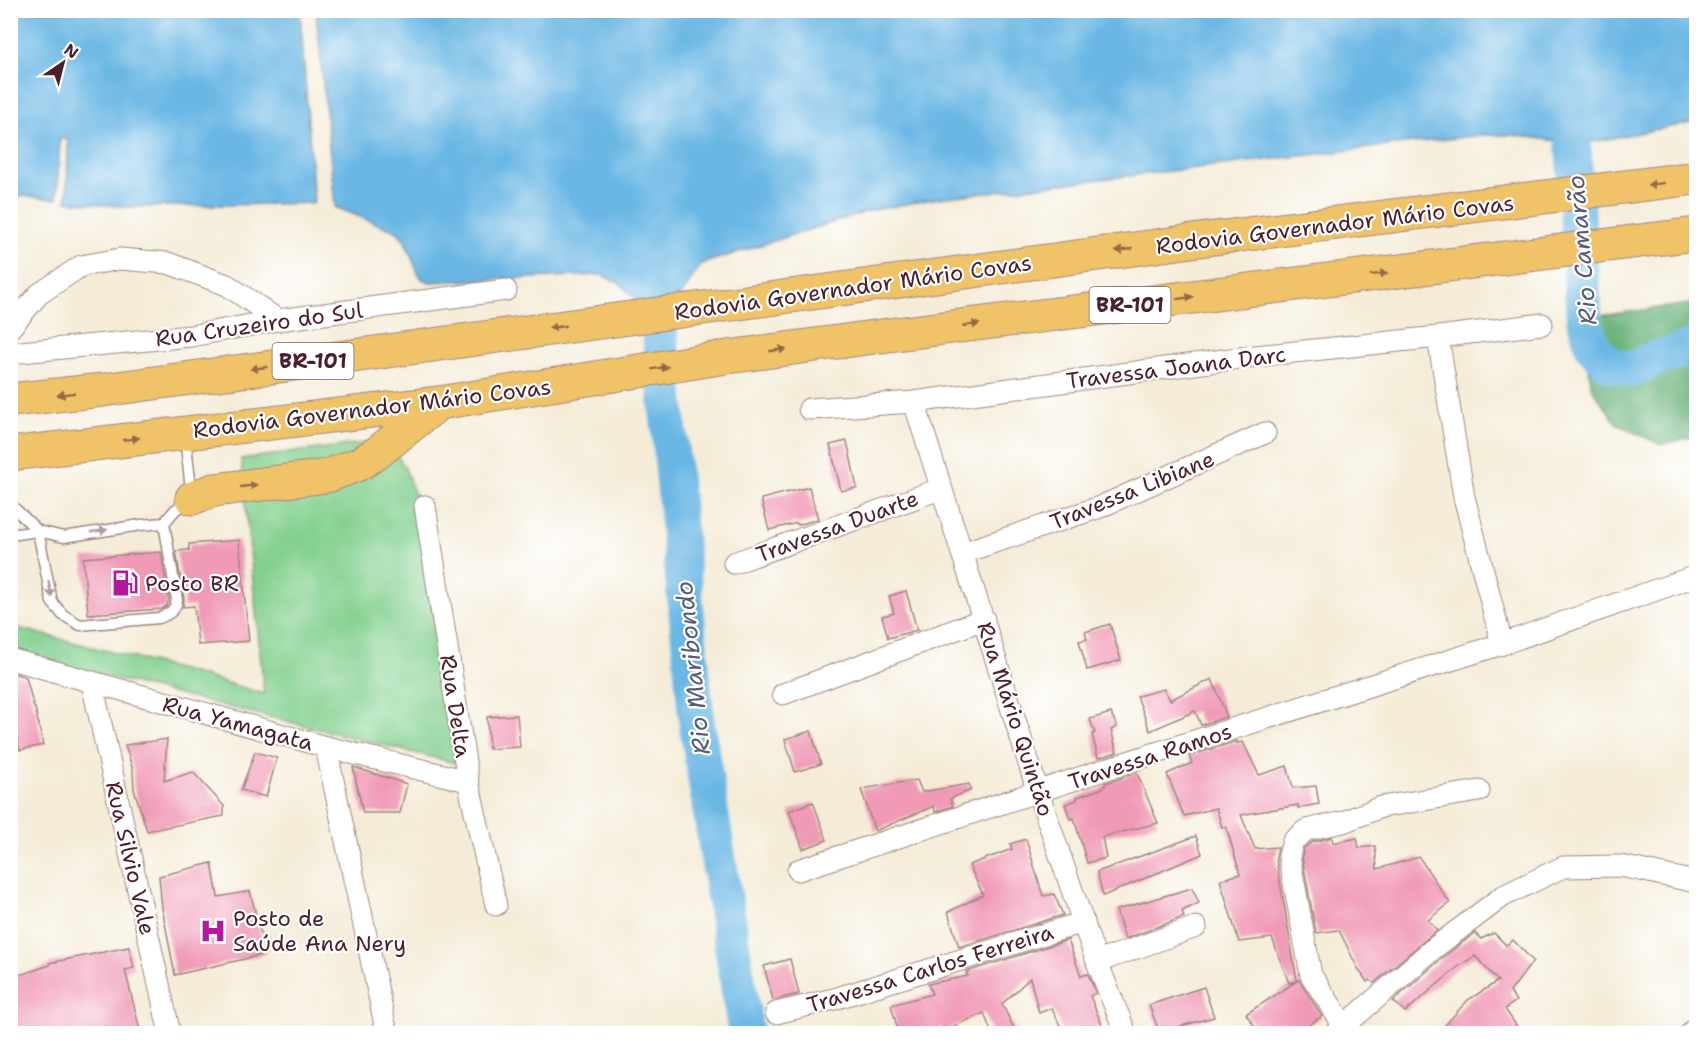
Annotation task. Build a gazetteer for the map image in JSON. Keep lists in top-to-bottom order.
{
  "streets": {
    "highway": ["Rodovia Governador Mário Covas", "BR-101"],
    "street": [
      "Rua Cruzeiro do Sul",
      "Travessa Joana Darc",
      "Travessa Libiane",
      "Travessa Duarte",
      "Rua Delta",
      "Rua Mário Quintão",
      "Rua Yamagata",
      "Travessa Ramos",
      "Rua Silvio Vale",
      "Travessa Carlos Ferreira"
    ]
  },
  "crossings": [
    ["Travessa Joana Darc", "Rua Mário Quintão"],
    ["Travessa Libiane", "Rua Mário Quintão"],
    ["Travessa Duarte", "Rua Mário Quintão"],
    ["Rua Delta", "Rua Yamagata"],
    ["Rua Mário Quintão", "Travessa Ramos"],
    ["Rua Mário Quintão", "Travessa Carlos Ferreira"],
    ["Rua Yamagata", "Rua Silvio Vale"]
  ],
  "water": ["Rio Camarão", "Rio Maribondo"],
  "places": {
    "fuel station": ["Posto BR"],
    "hospital": ["Posto de Saúde Ana Nery"]
  },
  "north": "top right"
}
